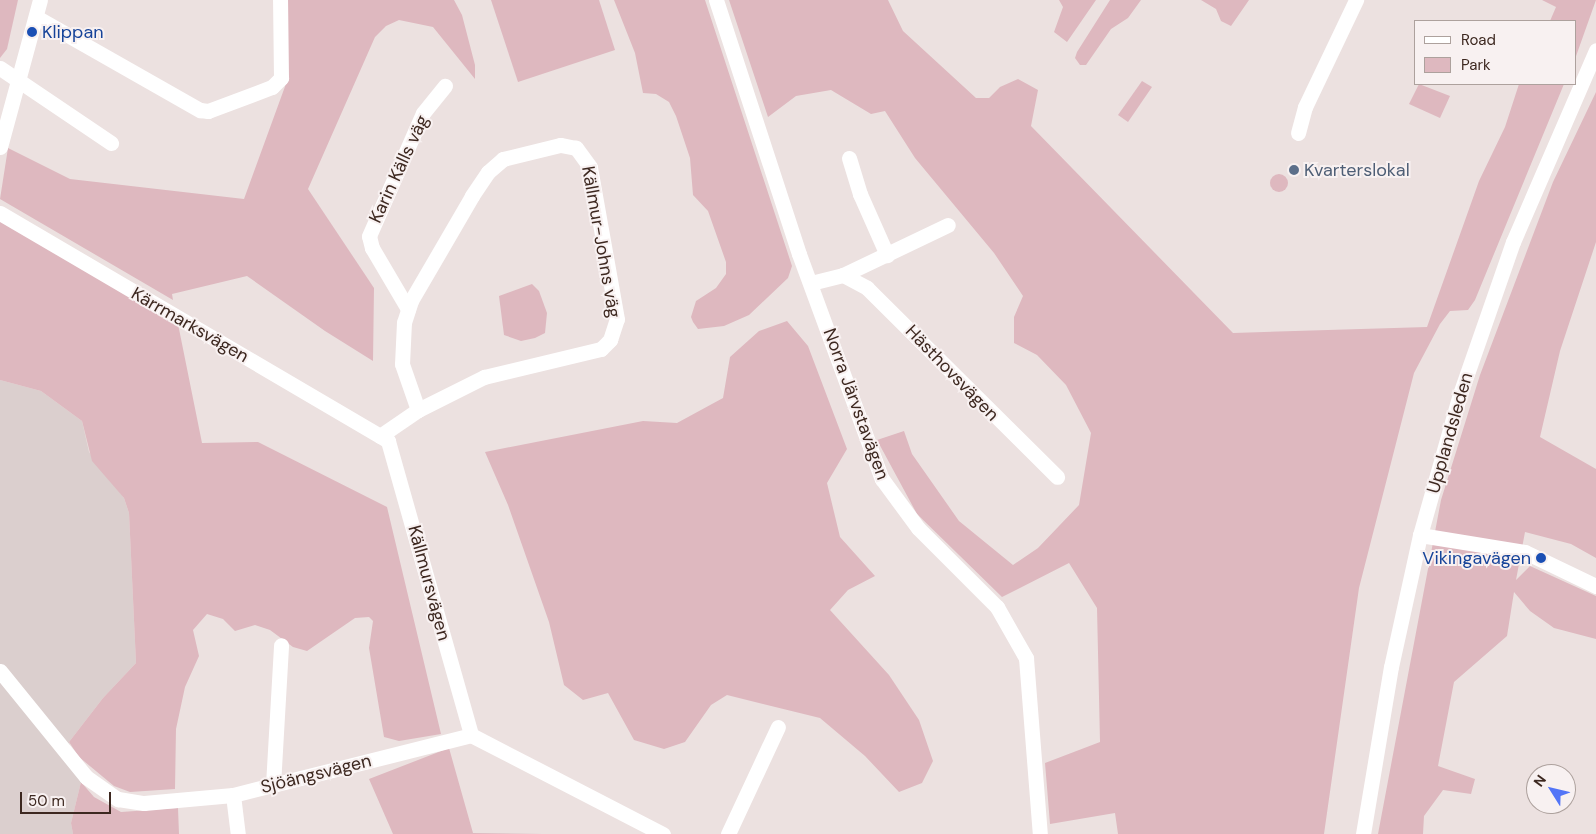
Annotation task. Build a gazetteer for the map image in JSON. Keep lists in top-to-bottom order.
{
  "streets": {
    "street": [
      "Karin Källs väg",
      "Källmur-Johns väg",
      "Kärrmarksvägen",
      "Hästhovsvägen",
      "Norra Järvstavägen",
      "Upplandsleden",
      "Källmursvägen",
      "Sjöängsvägen"
    ]
  },
  "crossings": [
    ["Karin Källs väg", "Källmur-Johns väg"],
    ["Källmur-Johns väg", "Kärrmarksvägen"],
    ["Källmur-Johns väg", "Källmursvägen"],
    ["Kärrmarksvägen", "Källmursvägen"],
    ["Källmursvägen", "Sjöängsvägen"]
  ],
  "places": ["Klippan", "Kvarterslokal", "Vikingavägen"],
  "legend": ["Road", "Park"],
  "scale_bar": "50 m",
  "north": "top left"
}
